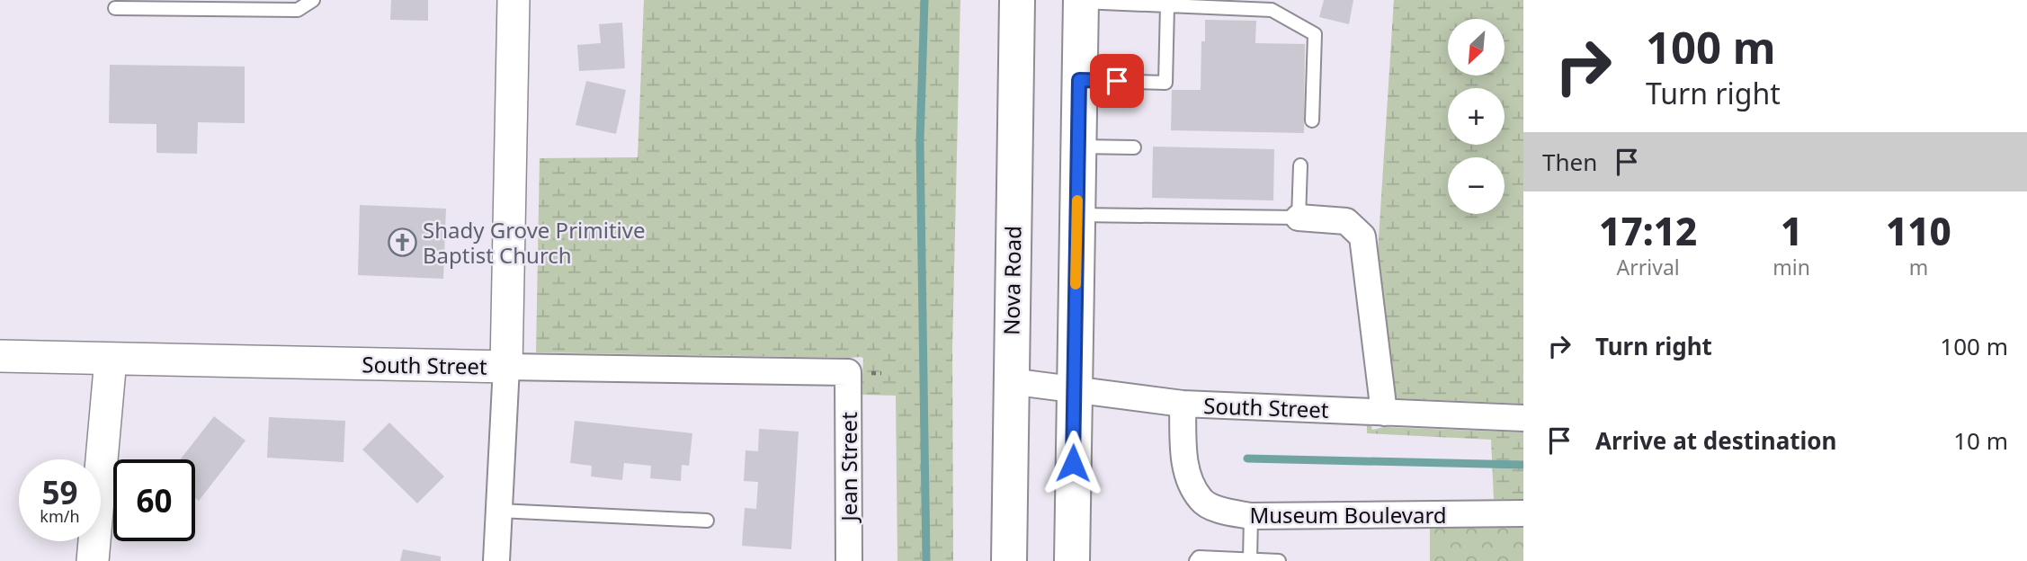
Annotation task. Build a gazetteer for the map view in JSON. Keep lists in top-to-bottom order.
{
  "streets": {
    "main road": ["Nova Road"],
    "street": ["South Street", "Jean Street", "Museum Boulevard"]
  },
  "crossings": [
    ["Nova Road", "South Street"],
    ["South Street", "Jean Street"],
    ["South Street", "Museum Boulevard"]
  ],
  "places": {
    "church": ["Shady Grove Primitive Baptist Church"]
  },
  "north": "bottom left",
  "page": {
    "turn": ["100 m", "Turn right"],
    "map_buttons": ["+", "−"],
    "then": "Then",
    "eta": [
      "17:12",
      "Arrival",
      "1",
      "min",
      "110",
      "m"
    ],
    "list": [
      {
        "name": "Turn right",
        "value": "100 m"
      },
      {
        "name": "Arrive at destination",
        "value": "10 m"
      }
    ],
    "speed": "59 km/h",
    "limit": "60"
  }
}
